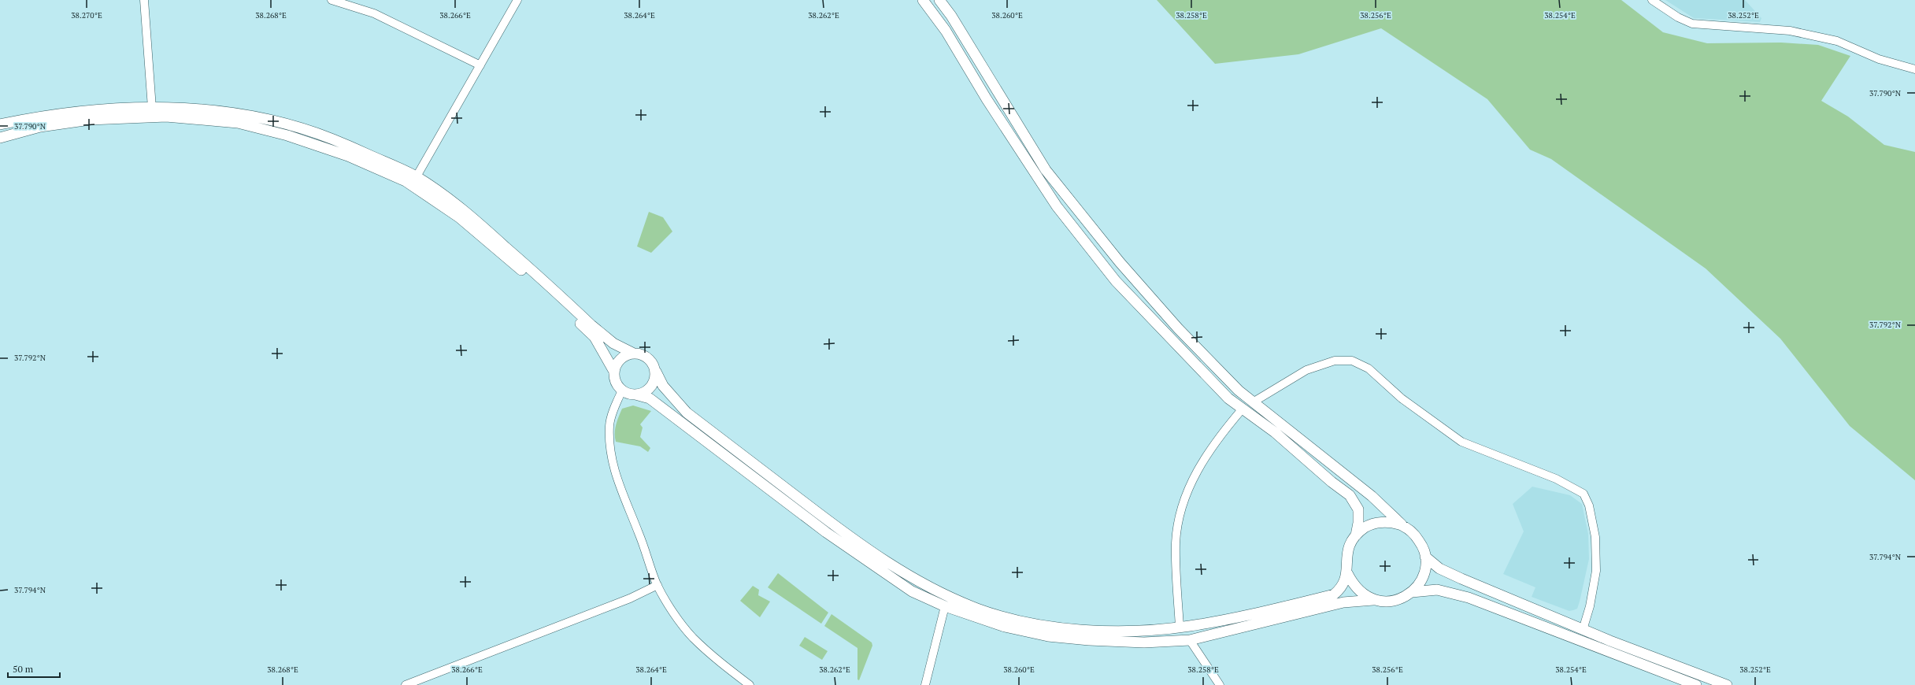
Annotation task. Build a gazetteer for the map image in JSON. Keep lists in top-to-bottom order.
{
  "scale_bar": "50 m",
  "coordinates": [
    "38.270°E",
    "38.268°E",
    "38.266°E",
    "38.264°E",
    "38.262°E",
    "38.260°E",
    "38.258°E",
    "38.256°E",
    "38.254°E",
    "38.252°E",
    "37.790°N",
    "37.792°N",
    "37.794°N"
  ]
}
